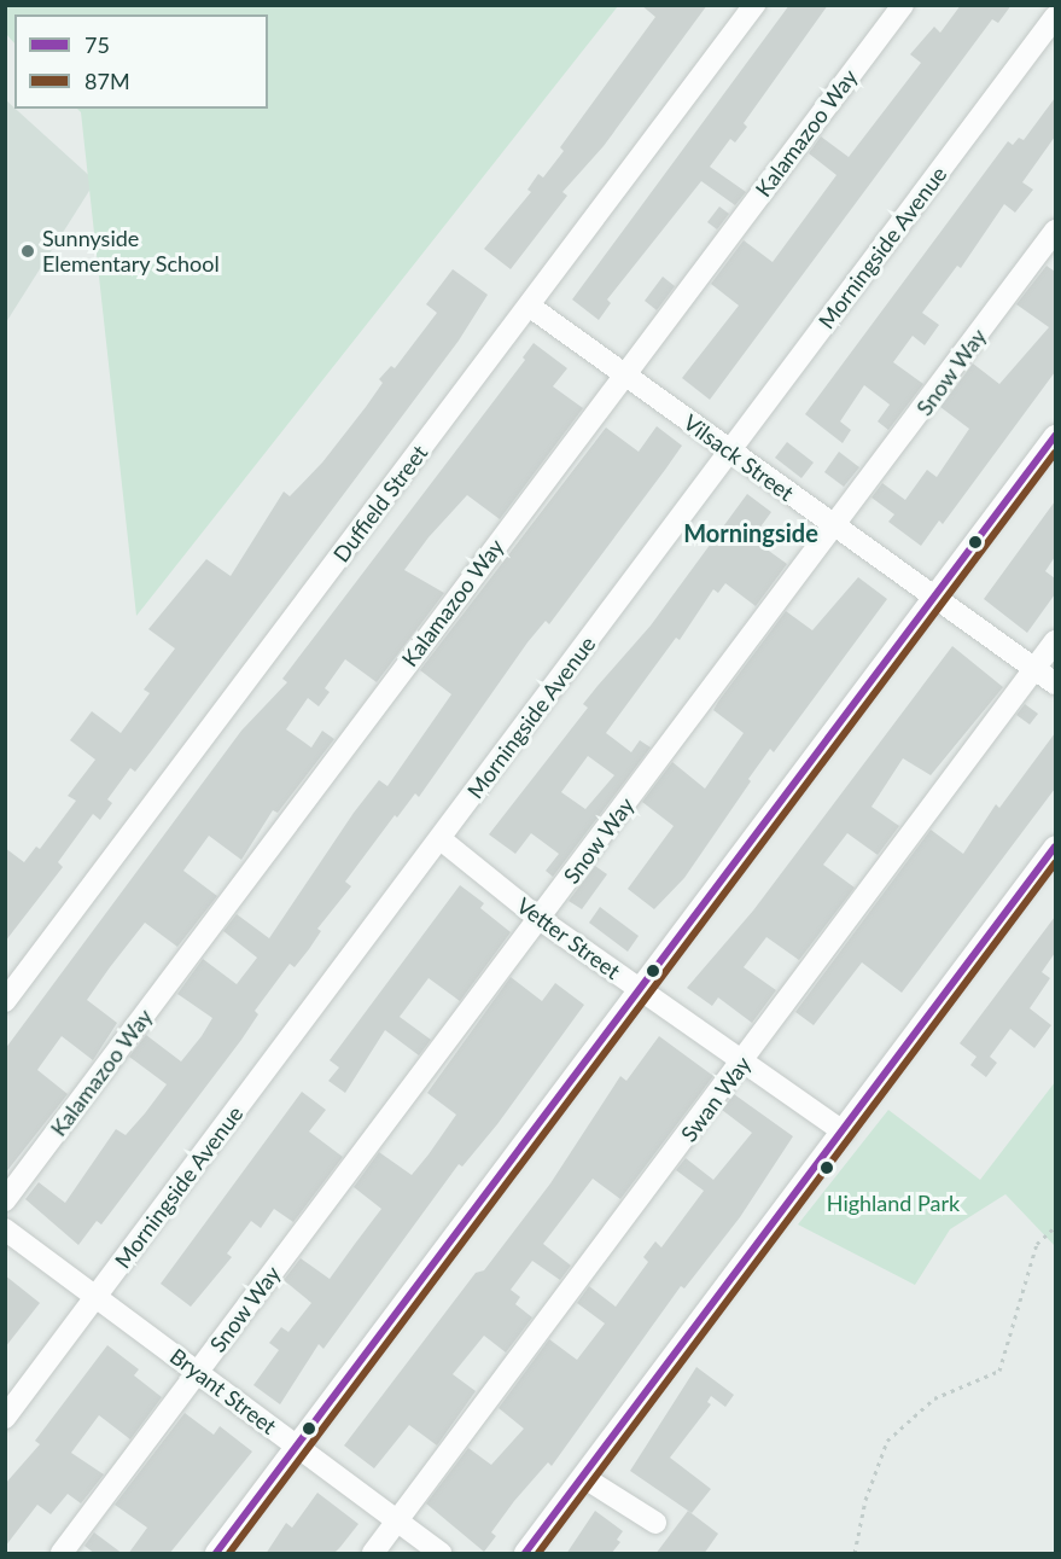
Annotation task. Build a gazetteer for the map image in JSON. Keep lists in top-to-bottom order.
{
  "streets": {
    "street": [
      "Kalamazoo Way",
      "Morningside Avenue",
      "Snow Way",
      "Vilsack Street",
      "Duffield Street",
      "Vetter Street",
      "Swan Way",
      "Bryant Street"
    ]
  },
  "crossings": [
    ["Kalamazoo Way", "Vilsack Street"],
    ["Morningside Avenue", "Vilsack Street"],
    ["Morningside Avenue", "Vetter Street"],
    ["Morningside Avenue", "Bryant Street"],
    ["Snow Way", "Vilsack Street"],
    ["Snow Way", "Vetter Street"],
    ["Snow Way", "Bryant Street"],
    ["Vilsack Street", "Duffield Street"],
    ["Vilsack Street", "Swan Way"],
    ["Vetter Street", "Swan Way"],
    ["Swan Way", "Bryant Street"]
  ],
  "districts": ["Morningside"],
  "parks": ["Highland Park"],
  "places": ["Sunnyside Elementary School"],
  "lines": ["transit line 75", "transit line 87M"],
  "legend": ["75", "87M"]
}
